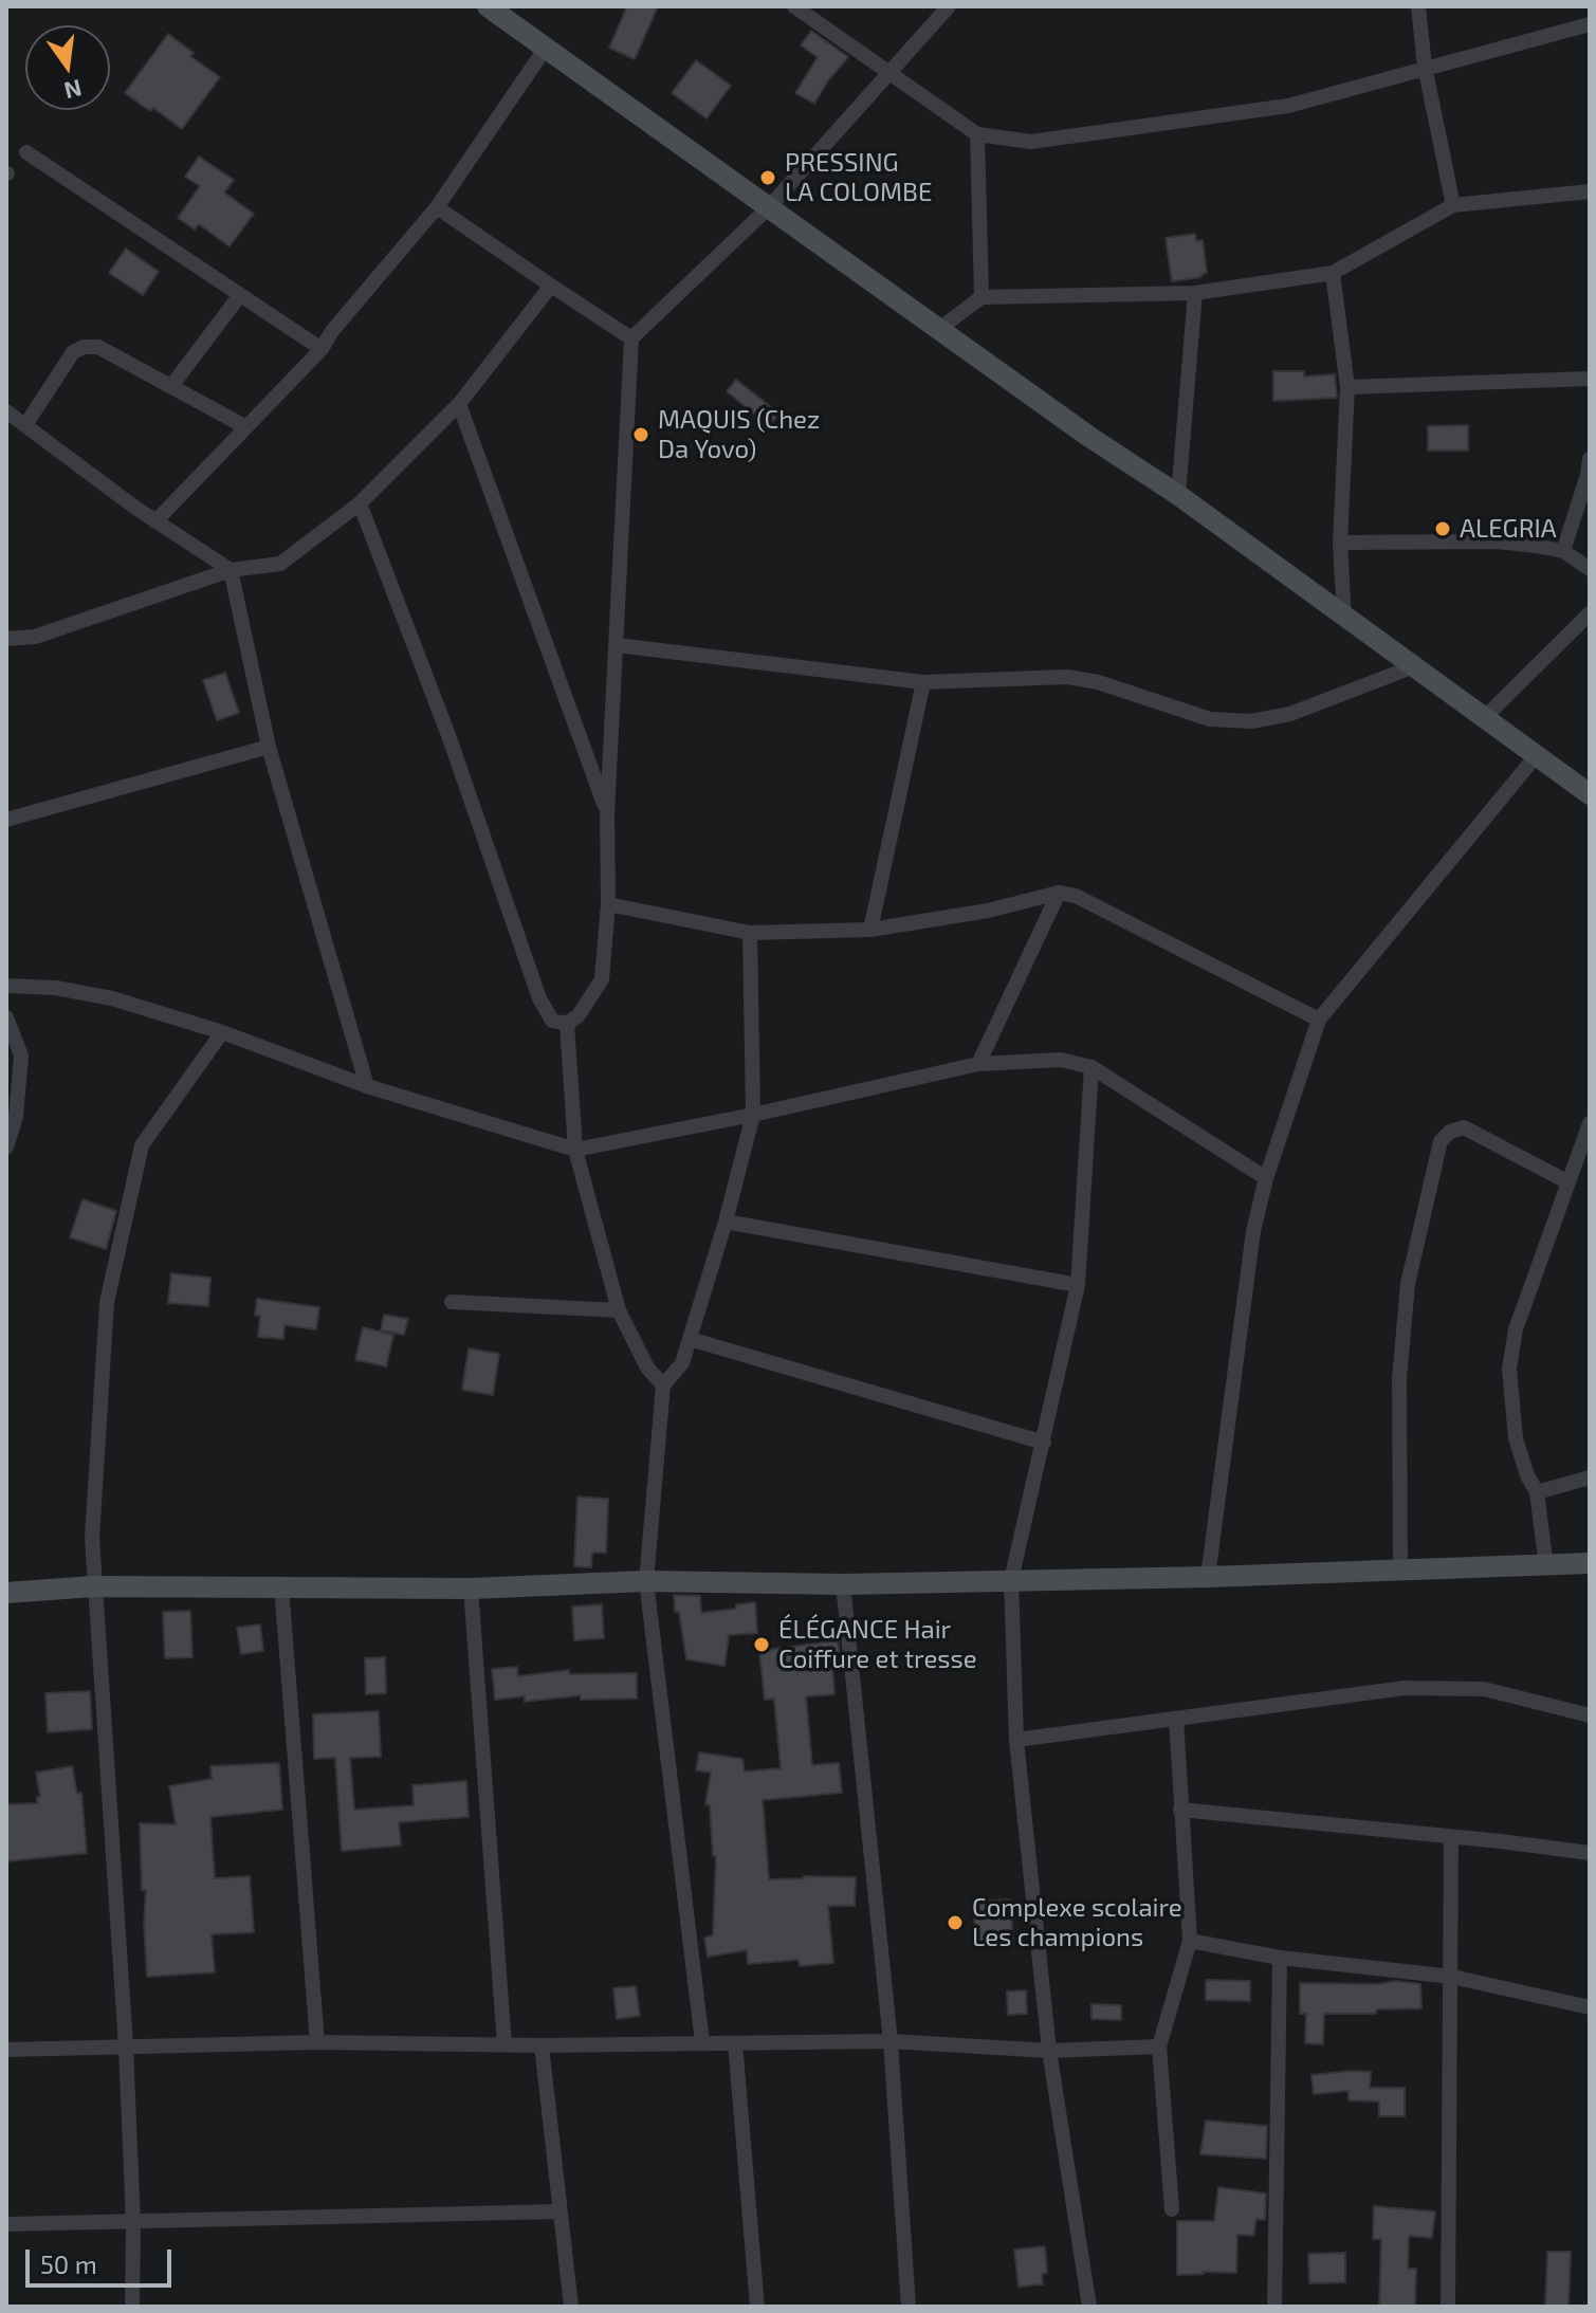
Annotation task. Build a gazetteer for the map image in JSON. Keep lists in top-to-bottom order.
{
  "places": [
    "PRESSING LA COLOMBE",
    "MAQUIS (Chez Da Yovo)",
    "ALEGRIA",
    "ÉLÉGANCE Hair Coiffure et tresse",
    "Complexe scolaire Les champions"
  ],
  "scale_bar": "50 m",
  "north": "bottom"
}
